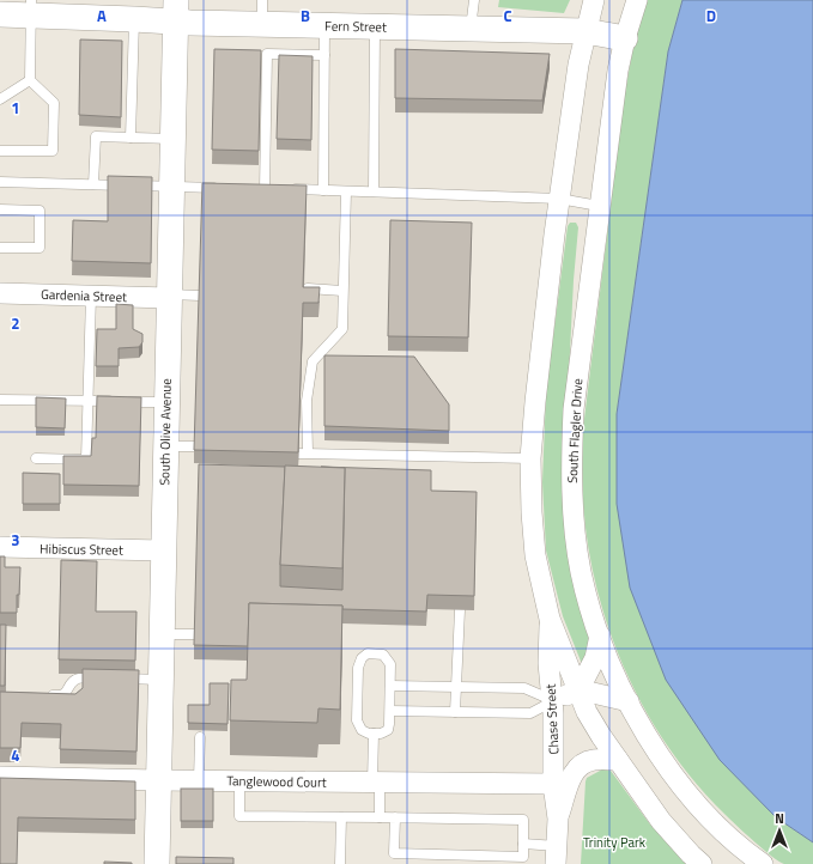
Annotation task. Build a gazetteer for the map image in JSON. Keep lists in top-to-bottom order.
{
  "streets": {
    "street": [
      "Fern Street",
      "Gardenia Street",
      "South Flagler Drive",
      "South Olive Avenue",
      "Hibiscus Street",
      "Chase Street",
      "Tanglewood Court"
    ]
  },
  "crossings": [
    ["Fern Street", "South Flagler Drive"],
    ["Fern Street", "South Olive Avenue"],
    ["Gardenia Street", "South Olive Avenue"],
    ["South Olive Avenue", "Hibiscus Street"],
    ["South Olive Avenue", "Tanglewood Court"],
    ["Chase Street", "Tanglewood Court"]
  ],
  "parks": ["Trinity Park"],
  "north": "top",
  "grid": {
    "columns": [
      "A",
      "B",
      "C",
      "D"
    ],
    "rows": [
      "1",
      "2",
      "3",
      "4"
    ]
  }
}
